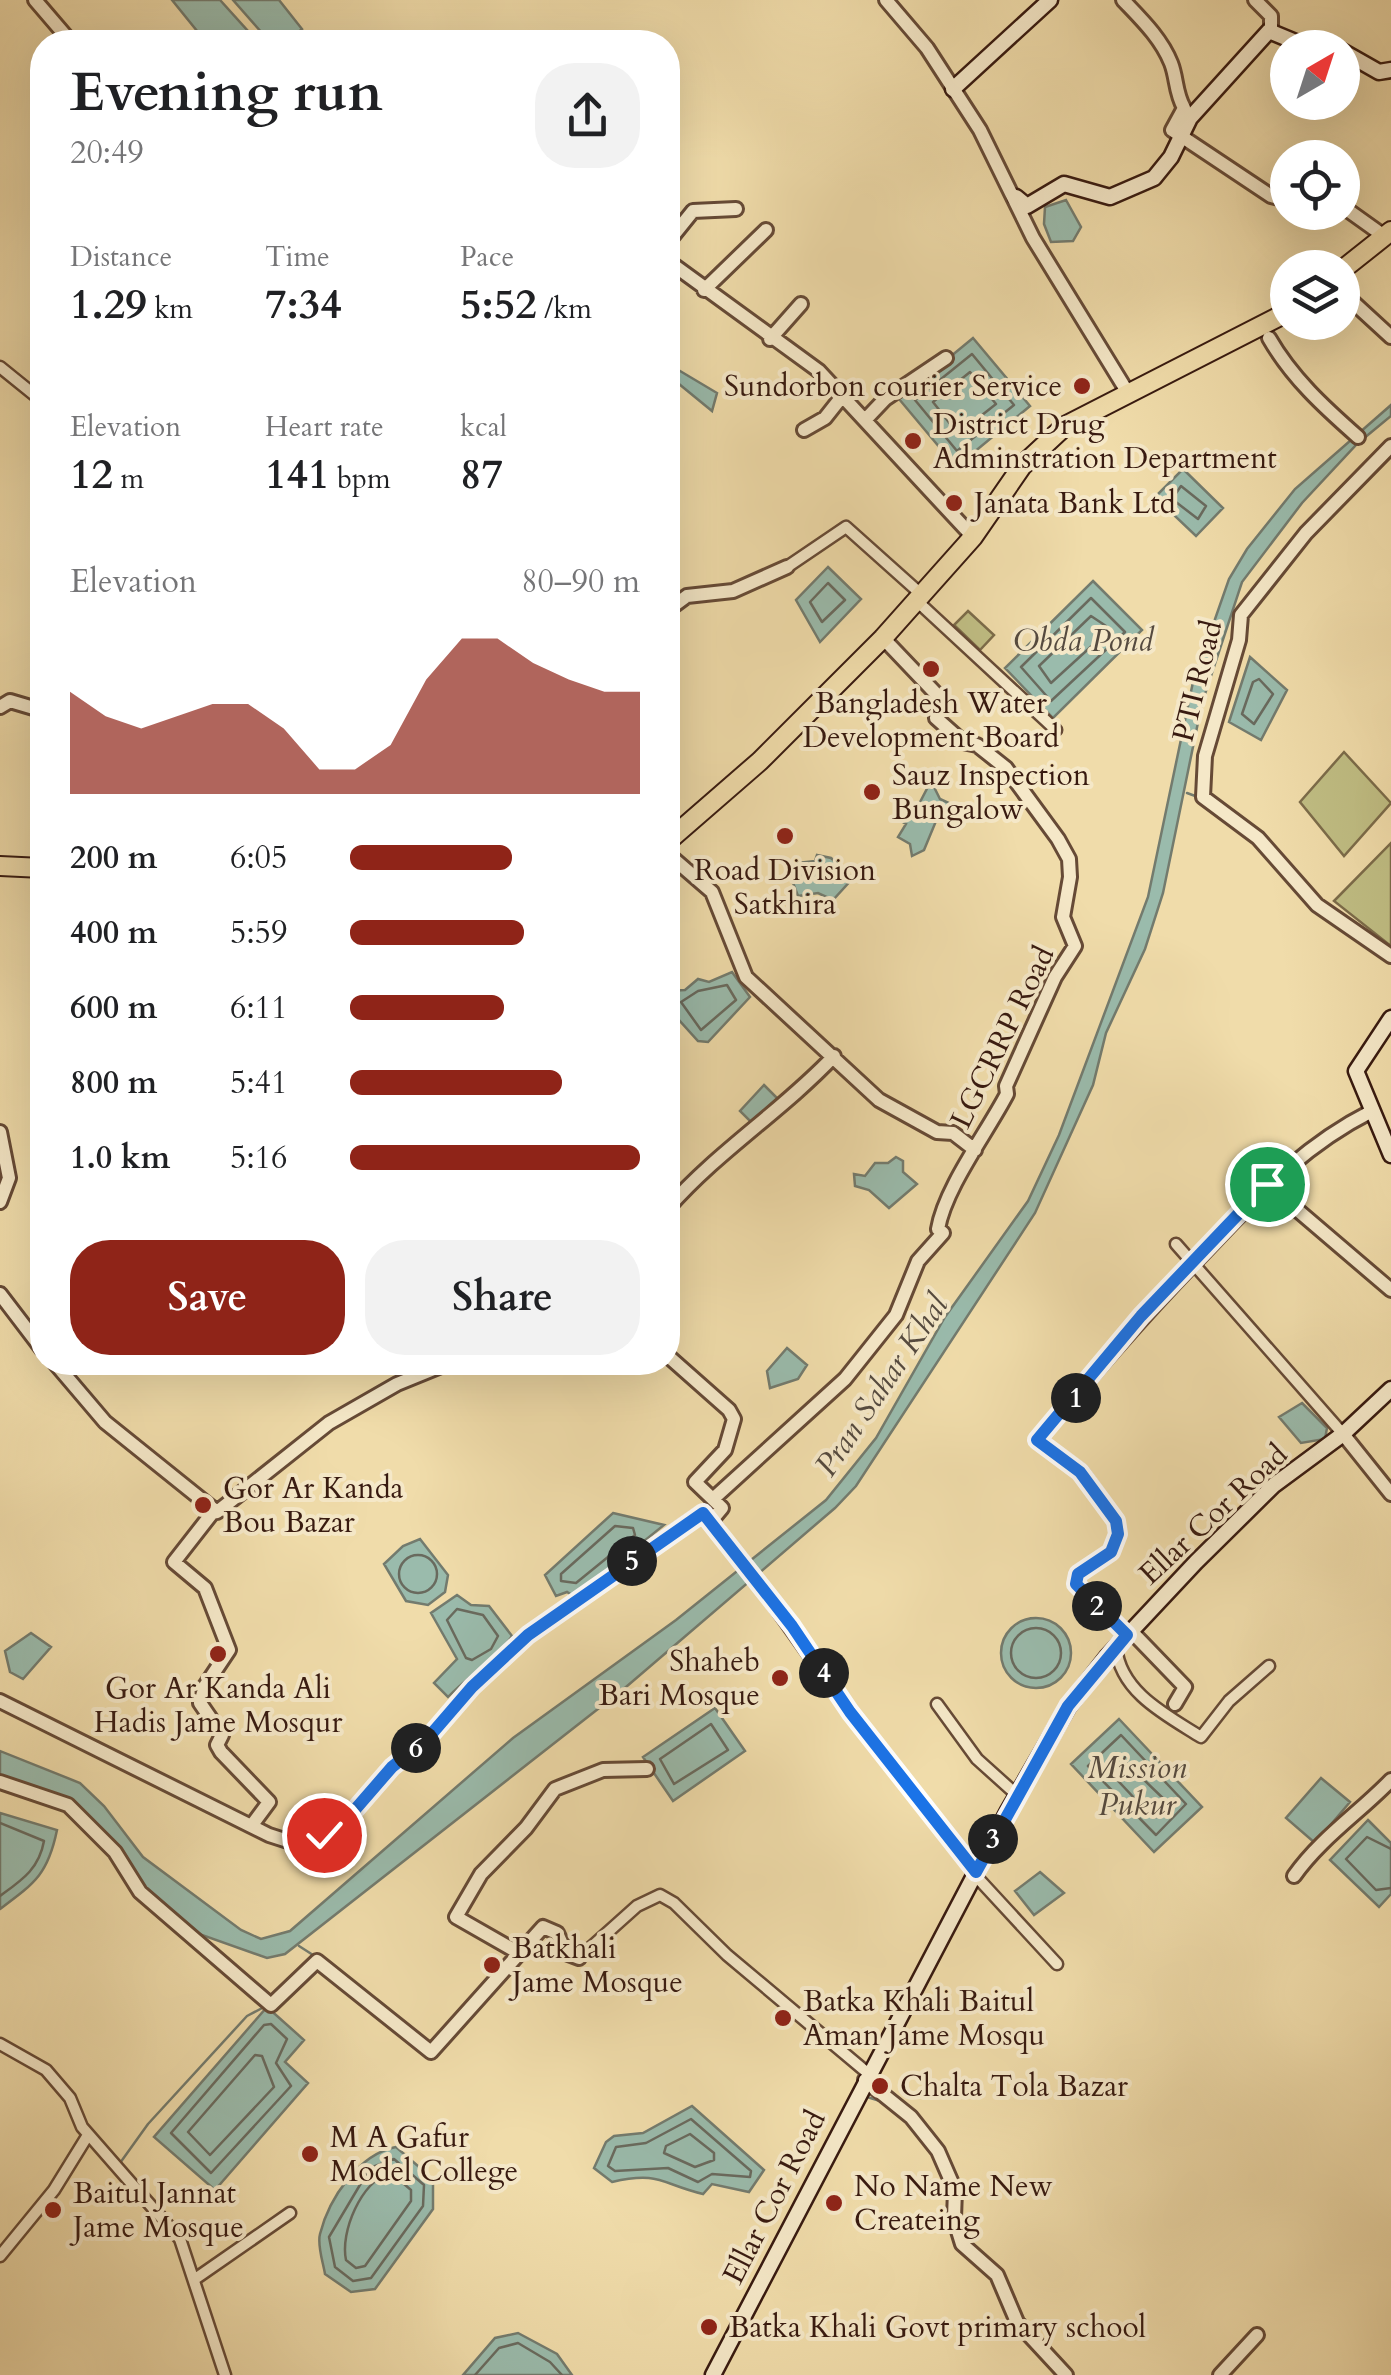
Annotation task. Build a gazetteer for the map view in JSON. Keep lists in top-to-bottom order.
{
  "streets": {
    "main road": ["Ellar Cor Road"],
    "street": ["PTI Road", "LGCRRP Road"]
  },
  "water": ["Obda Pond", "Pran Sahar Khal", "Mission Pukur"],
  "places": [
    "Sundorbon courier Service",
    "District Drug Adminstration Department",
    "Janata Bank Ltd",
    "Bangladesh Water Development Board",
    "Sauz Inspection Bungalow",
    "Road Division Satkhira",
    "Gor Ar Kanda Bou Bazar",
    "Gor Ar Kanda Ali Hadis Jame Mosqur",
    "Shaheb Bari Mosque",
    "Batkhali Jame Mosque",
    "Batka Khali Baitul Aman Jame Mosqu",
    "Chalta Tola Bazar",
    "M A Gafur Model College",
    "No Name New Createing",
    "Baitul Jannat Jame Mosque",
    "Batka Khali Govt primary school"
  ],
  "north": "top right",
  "page": {
    "heading": ["Evening run", "20:49"],
    "stats": [
      ["Distance", "1.29 km"],
      ["Time", "7:34"],
      ["Pace", "5:52 /km"],
      ["Elevation", "12 m"],
      ["Heart rate", "141 bpm"],
      ["kcal", "87"]
    ],
    "chart": ["Elevation", "80–90 m"],
    "list": [
      {
        "name": "200 m",
        "note": "6:05"
      },
      {
        "name": "400 m",
        "note": "5:59"
      },
      {
        "name": "600 m",
        "note": "6:11"
      },
      {
        "name": "800 m",
        "note": "5:41"
      },
      {
        "name": "1.0 km",
        "note": "5:16"
      }
    ],
    "buttons": ["Save", "Share"],
    "pins": [
      "1",
      "5",
      "2",
      "4",
      "6",
      "3"
    ]
  }
}
